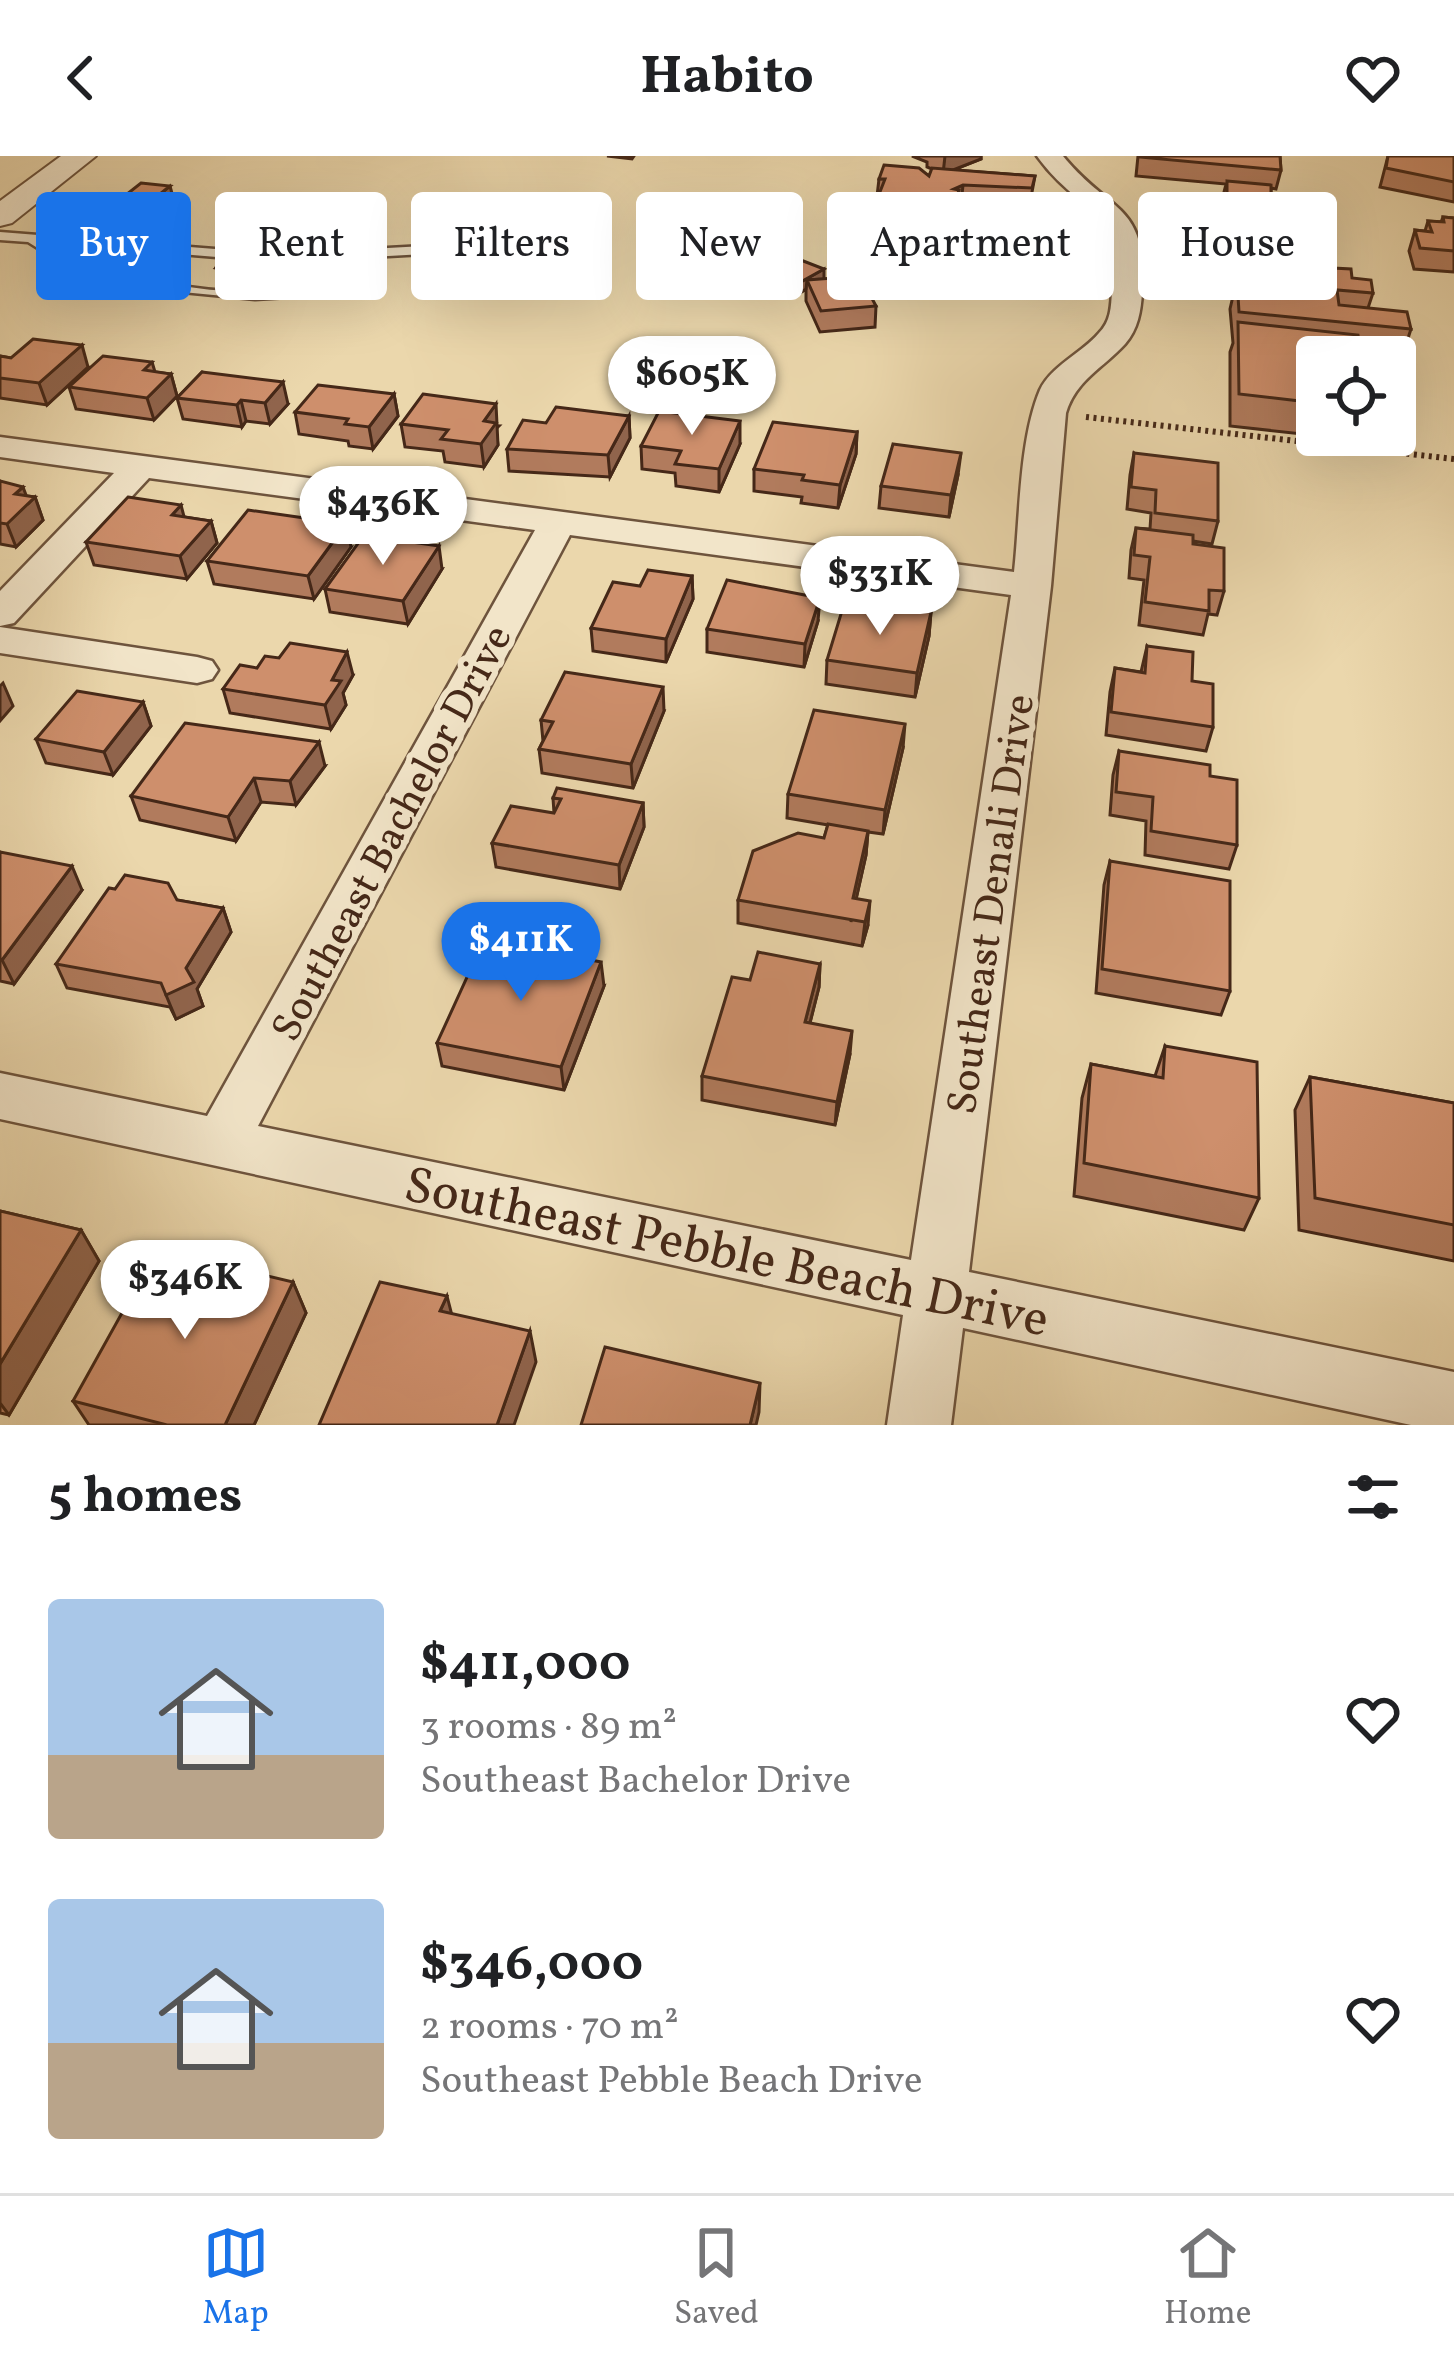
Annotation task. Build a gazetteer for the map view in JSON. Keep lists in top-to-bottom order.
{
  "streets": {
    "street": ["Southeast Bachelor Drive", "Southeast Denali Drive", "Southeast Pebble Beach Drive"]
  },
  "crossings": [
    ["Southeast Bachelor Drive", "Southeast Pebble Beach Drive"],
    ["Southeast Denali Drive", "Southeast Pebble Beach Drive"]
  ],
  "page": {
    "header": "Habito",
    "chip": [
      "Buy",
      "Rent",
      "Filters",
      "New",
      "Apartment",
      "House"
    ],
    "price": [
      "$605K",
      "$436K",
      "$331K",
      "$411K",
      "$346K"
    ],
    "heading": "5 homes",
    "list": [
      {
        "name": "$411,000",
        "note": "3 rooms · 89 m² · Southeast Bachelor Drive"
      },
      {
        "name": "$346,000",
        "note": "2 rooms · 70 m² · Southeast Pebble Beach Drive"
      }
    ],
    "tabs": ["Map", "Saved", "Home"]
  }
}
